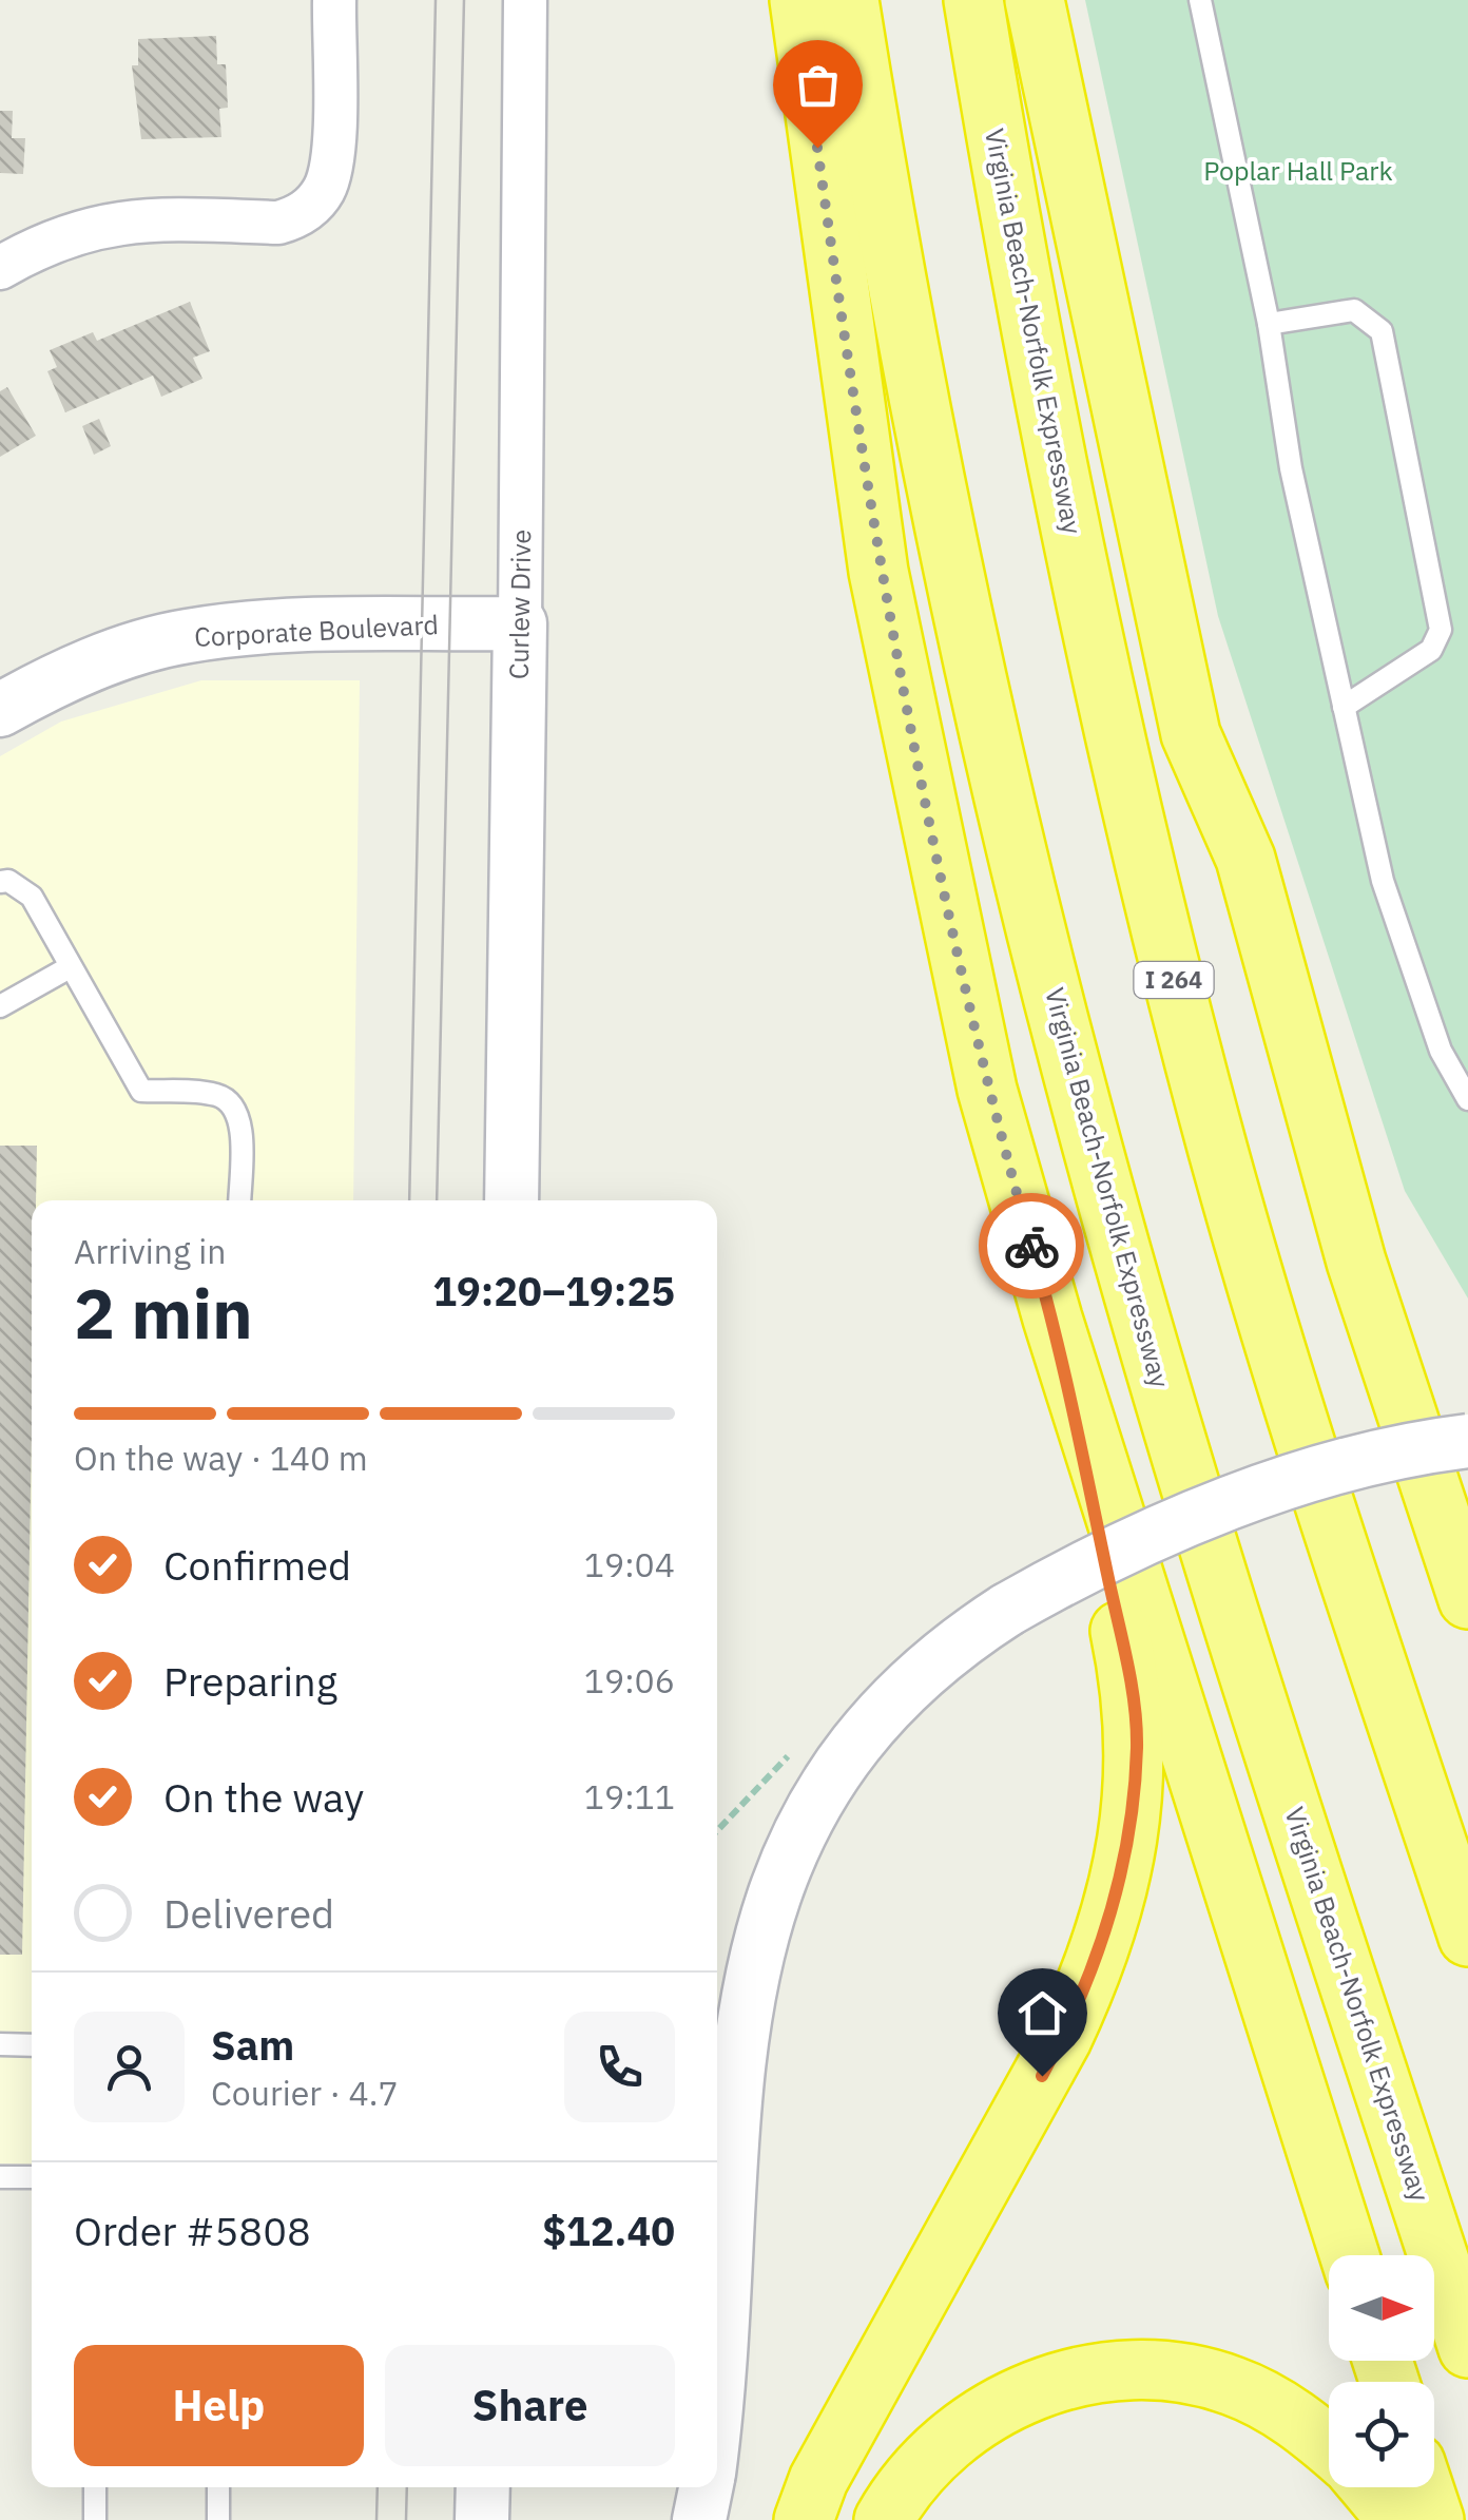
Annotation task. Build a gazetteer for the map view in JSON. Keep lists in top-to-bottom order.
{
  "streets": {
    "highway": ["Virginia Beach-Norfolk Expressway", "I 264"],
    "street": ["Curlew Drive", "Corporate Boulevard"]
  },
  "crossings": [
    ["Curlew Drive", "Corporate Boulevard"]
  ],
  "parks": ["Poplar Hall Park"],
  "north": "right",
  "page": {
    "heading": ["2 min", "Arriving in", "19:20–19:25"],
    "panel": [
      "Sam",
      "Courier · 4.7",
      "Order #5808",
      "$12.40"
    ],
    "bar": "On the way · 140 m",
    "list": [
      ["Confirmed", "19:04"],
      ["Preparing", "19:06"],
      ["On the way", "19:11"],
      "Delivered"
    ],
    "buttons": ["Help", "Share"]
  }
}
